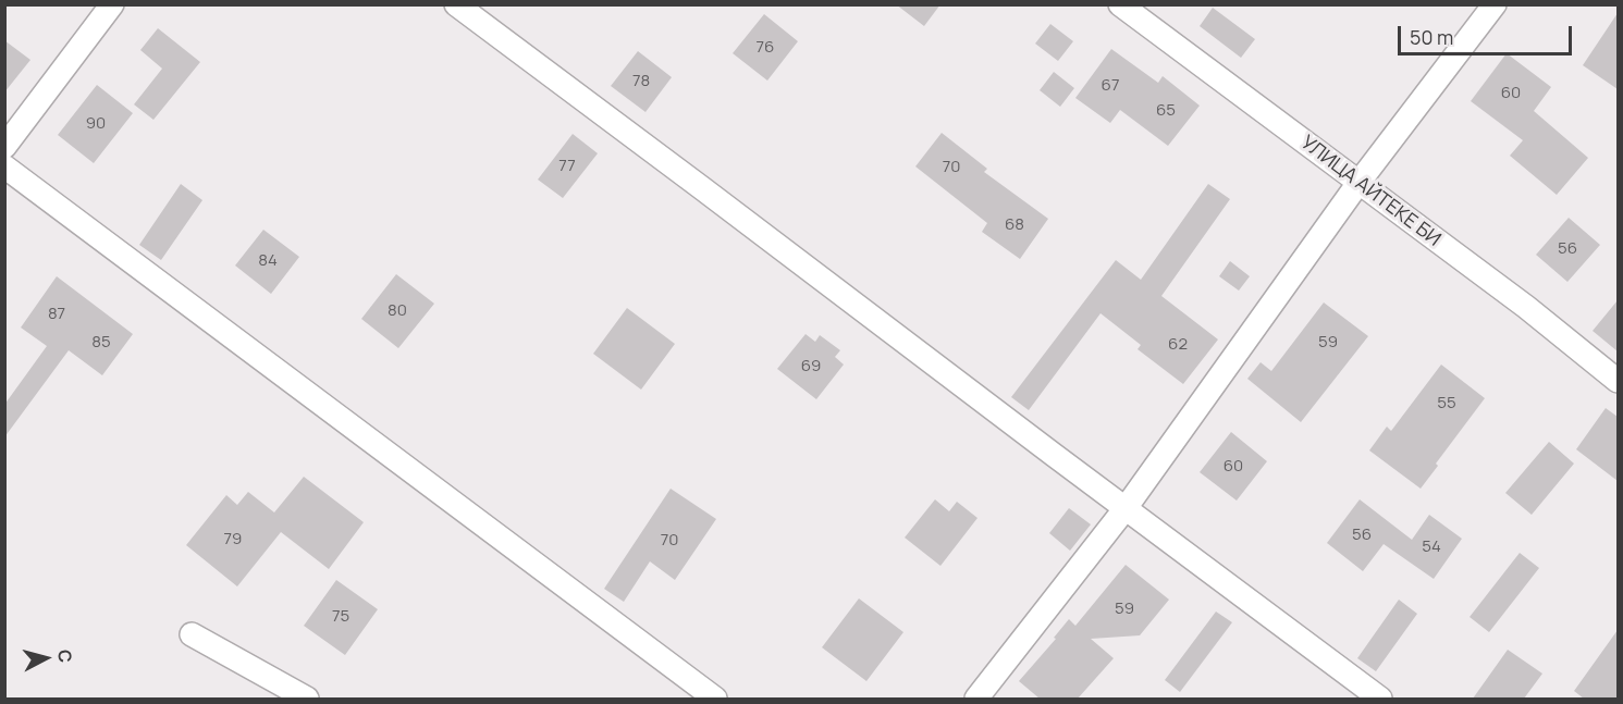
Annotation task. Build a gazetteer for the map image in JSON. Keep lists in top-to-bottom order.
{
  "streets": {
    "street": ["УЛИЦА АЙТЕКЕ БИ"]
  },
  "house_numbers": [
    "76",
    "78",
    "67",
    "60",
    "65",
    "90",
    "77",
    "70",
    "68",
    "56",
    "84",
    "80",
    "87",
    "85",
    "59",
    "62",
    "69",
    "55",
    "60",
    "56",
    "79",
    "70",
    "54",
    "59",
    "75"
  ],
  "scale_bar": "50 m",
  "north": "right"
}
